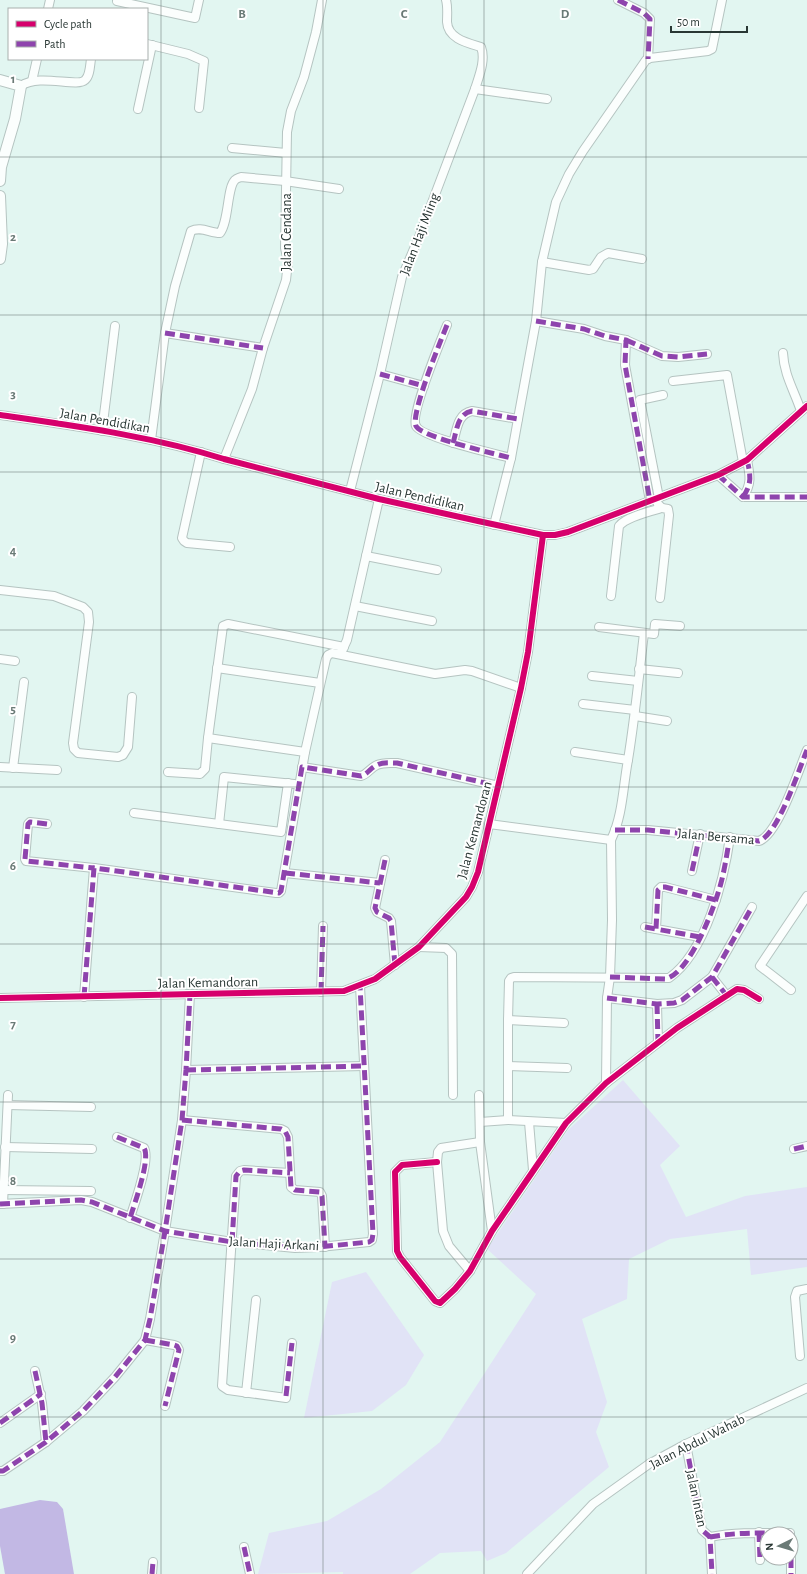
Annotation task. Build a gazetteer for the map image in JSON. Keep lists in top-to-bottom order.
{
  "streets": {
    "street": [
      "Jalan Cendana",
      "Jalan Haji Miing",
      "Jalan Pendidikan",
      "Jalan Kemandoran",
      "Jalan Bersama",
      "Jalan Haji Arkani",
      "Jalan Abdul Wahab",
      "Jalan Intan"
    ]
  },
  "crossings": [
    ["Jalan Cendana", "Jalan Pendidikan"],
    ["Jalan Haji Miing", "Jalan Pendidikan"],
    ["Jalan Pendidikan", "Jalan Kemandoran"],
    ["Jalan Kemandoran", "Jalan Haji Arkani"],
    ["Jalan Abdul Wahab", "Jalan Intan"]
  ],
  "legend": ["Cycle path", "Path"],
  "scale_bar": "50 m",
  "north": "left",
  "grid": {
    "columns": ["B", "C", "D"],
    "rows": [
      "1",
      "2",
      "3",
      "4",
      "5",
      "6",
      "7",
      "8",
      "9"
    ]
  }
}
